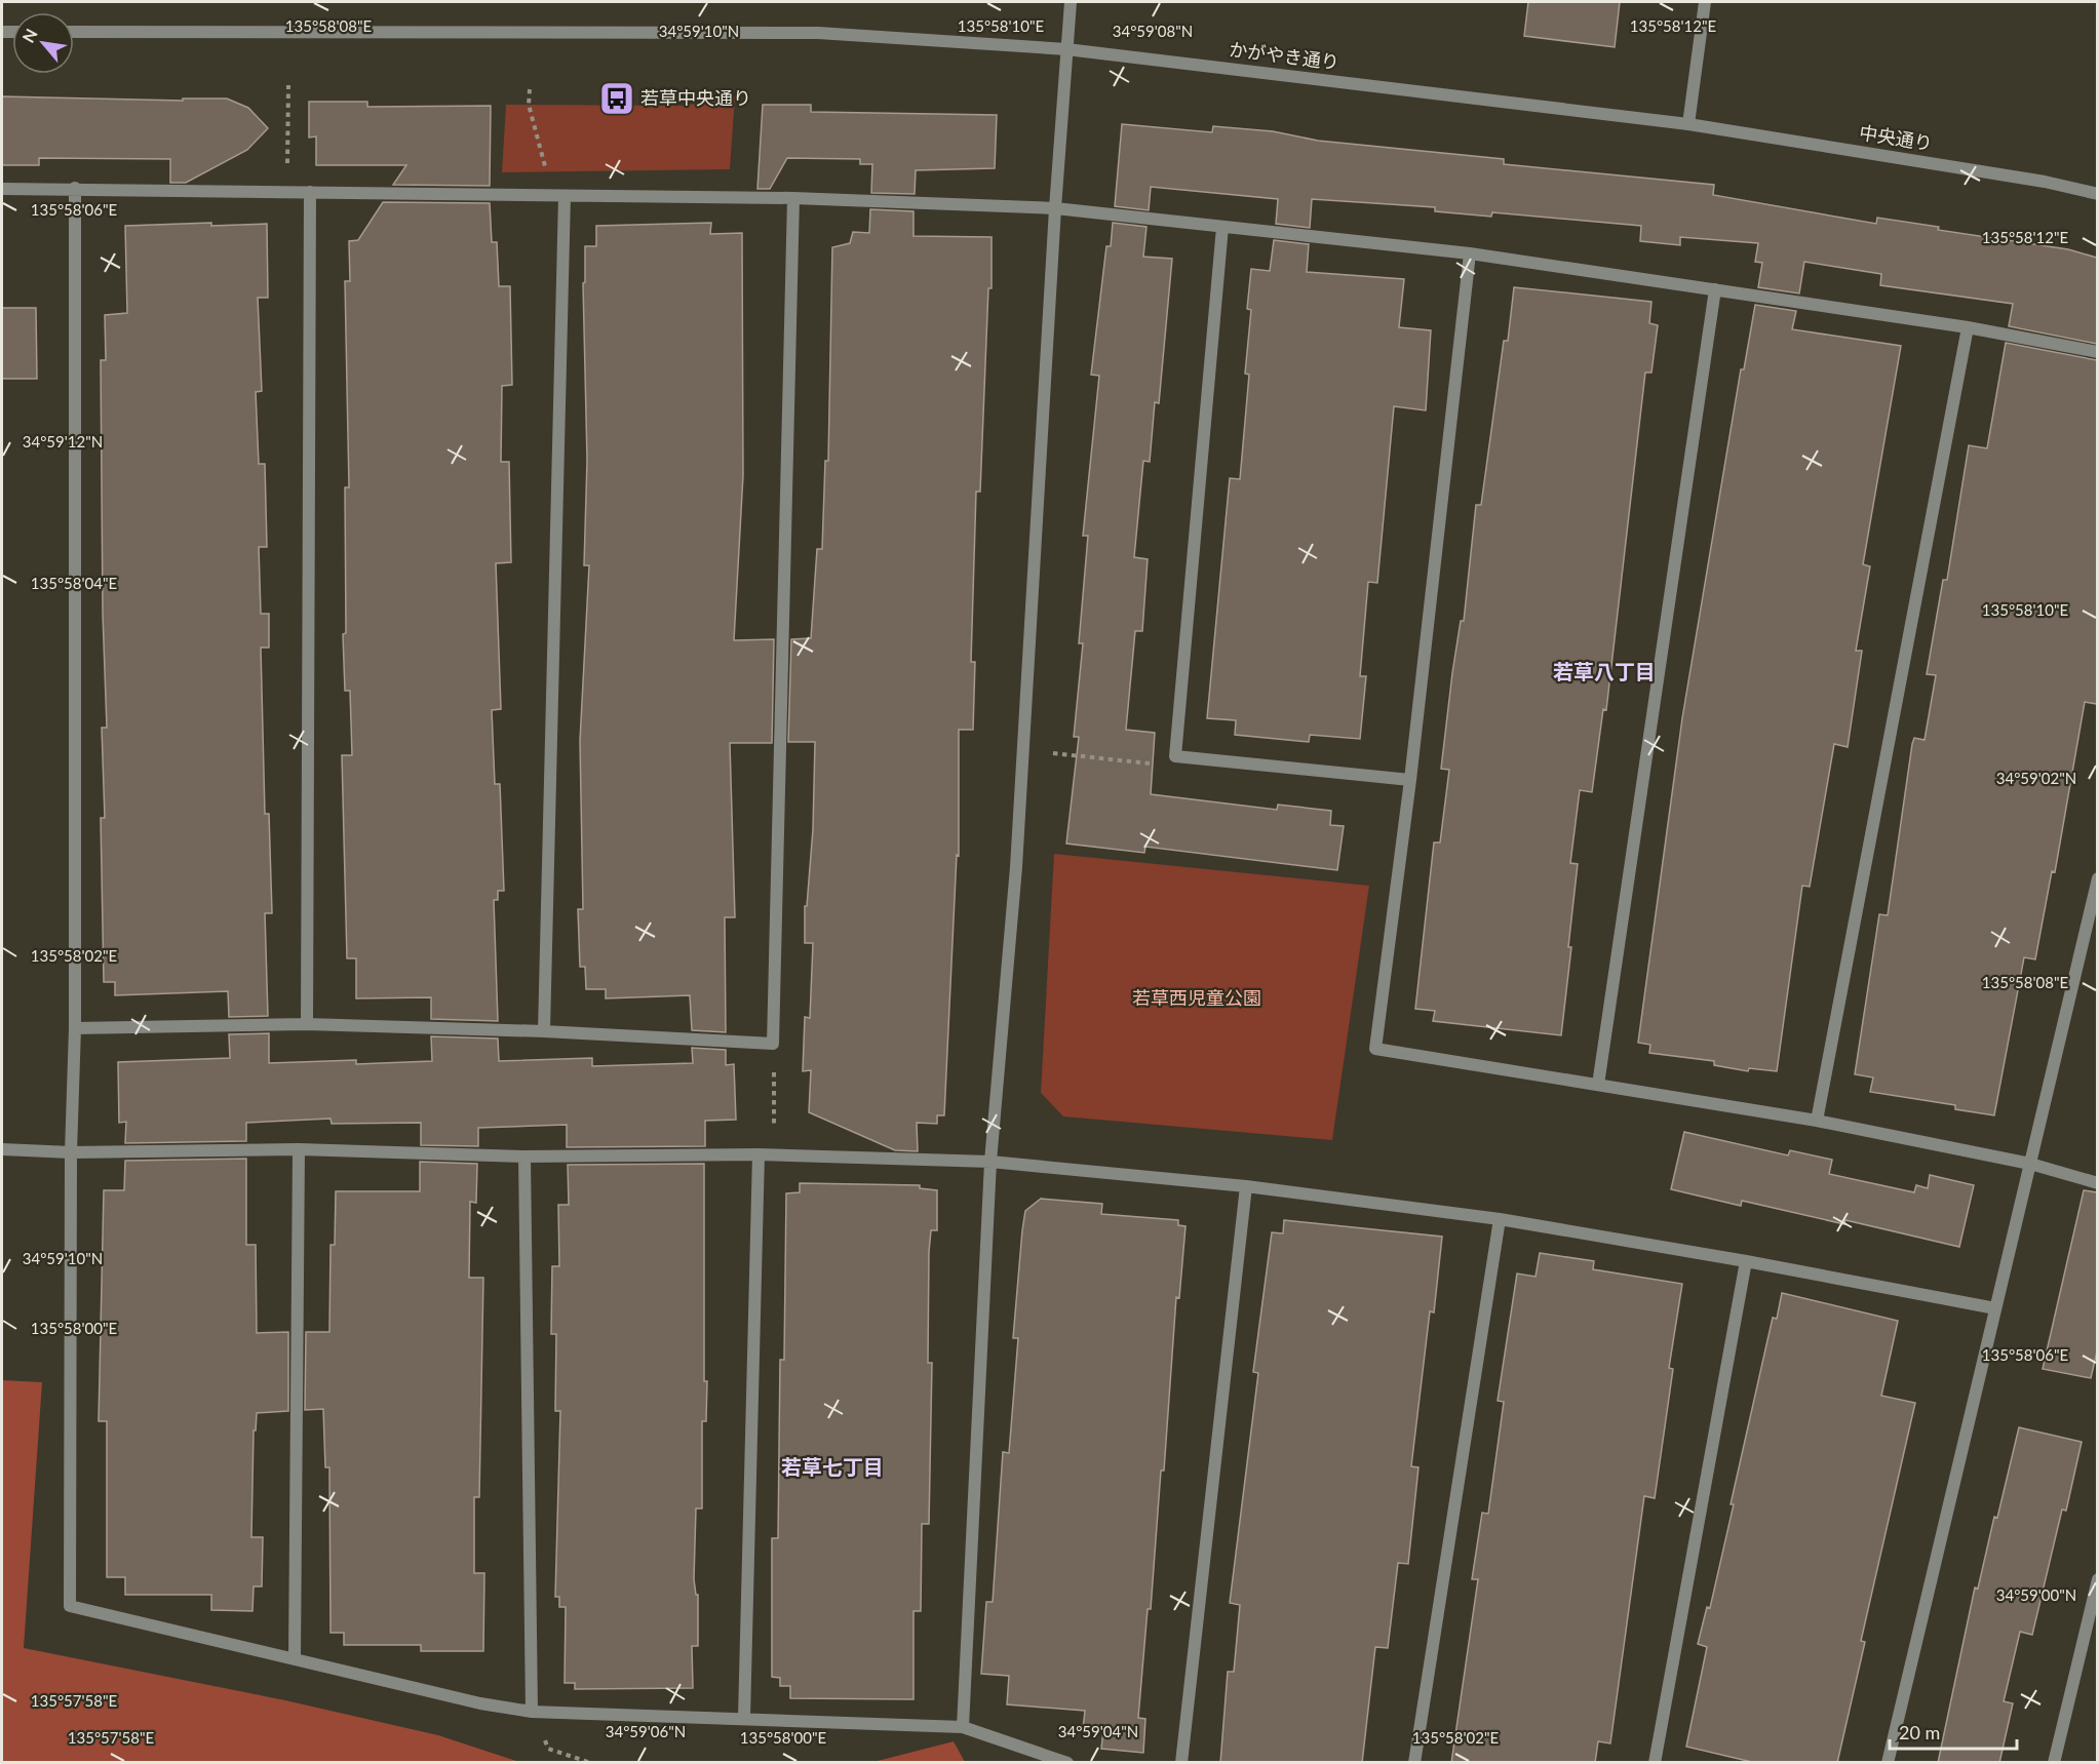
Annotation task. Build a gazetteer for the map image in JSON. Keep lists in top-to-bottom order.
{
  "streets": {
    "street": ["かがやき通り", "中央通り"]
  },
  "crossings": [
    ["かがやき通り", "中央通り"]
  ],
  "districts": ["若草八丁目", "若草七丁目"],
  "parks": ["若草西児童公園"],
  "places": {
    "bus stop": ["若草中央通り"]
  },
  "scale_bar": "20 m",
  "north": "top left",
  "coordinates": [
    "135°58'12\"E",
    "135°58'08\"E",
    "135°58'10\"E",
    "34°59'10\"N",
    "34°59'08\"N",
    "135°58'06\"E",
    "34°59'12\"N",
    "135°58'04\"E",
    "34°59'02\"N",
    "135°58'02\"E",
    "135°58'00\"E",
    "34°59'00\"N",
    "135°57'58\"E",
    "34°59'06\"N",
    "34°59'04\"N"
  ]
}
